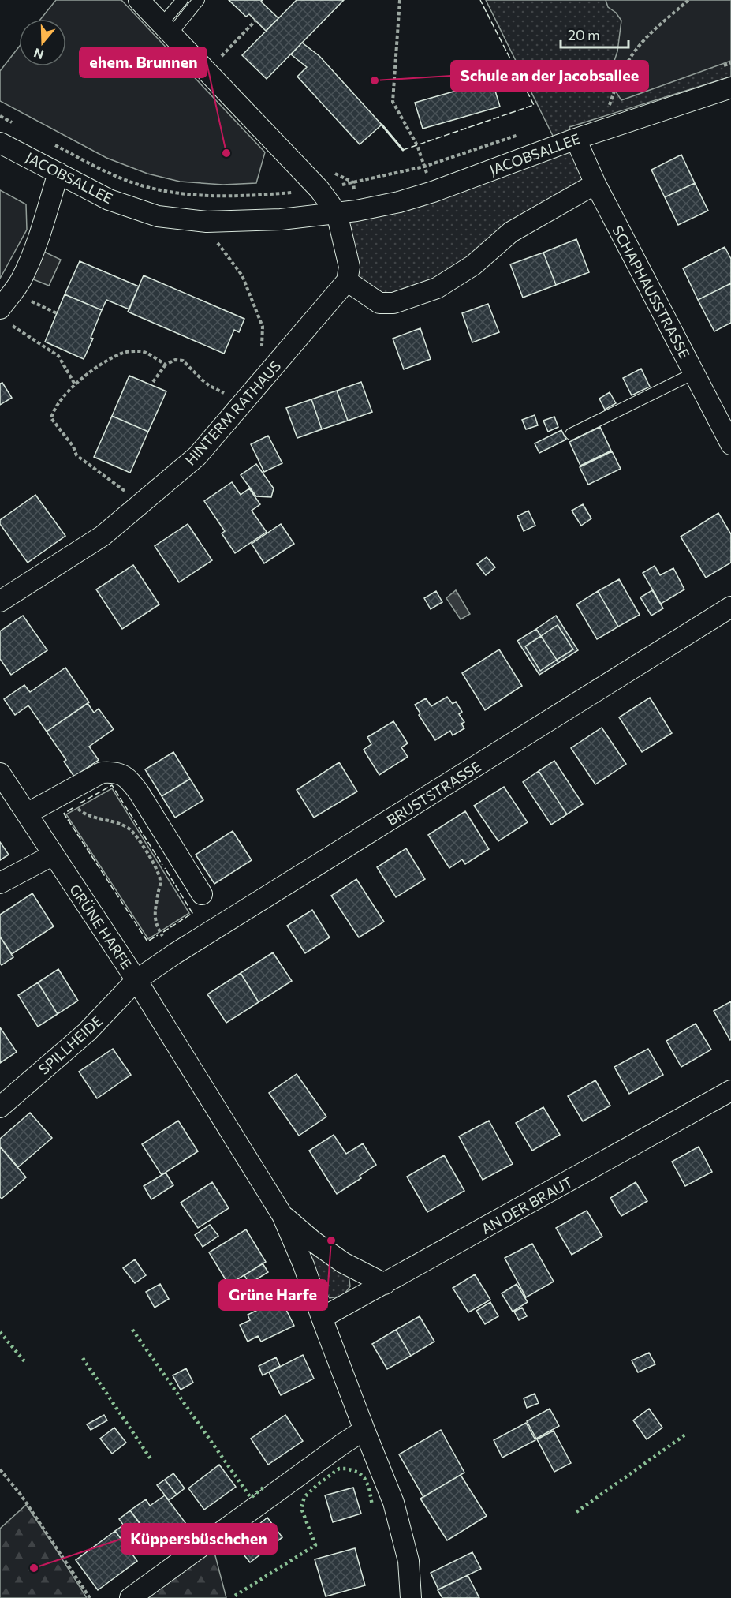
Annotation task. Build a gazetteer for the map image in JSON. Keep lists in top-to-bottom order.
{
  "streets": {
    "street": [
      "JACOBSALLEE",
      "SCHAPHAUSSTRASSE",
      "HINTERM RATHAUS",
      "BRUSTSTRASSE",
      "GRÜNE HARFE",
      "SPILLHEIDE",
      "AN DER BRAUT"
    ]
  },
  "crossings": [
    ["JACOBSALLEE", "SCHAPHAUSSTRASSE"],
    ["BRUSTSTRASSE", "GRÜNE HARFE"],
    ["BRUSTSTRASSE", "SPILLHEIDE"],
    ["GRÜNE HARFE", "SPILLHEIDE"],
    ["GRÜNE HARFE", "AN DER BRAUT"]
  ],
  "places": [
    "Schule an der Jacobsallee",
    "ehem. Brunnen",
    "Grüne Harfe",
    "Küppersbüschchen"
  ],
  "scale_bar": "20 m",
  "north": "bottom"
}
